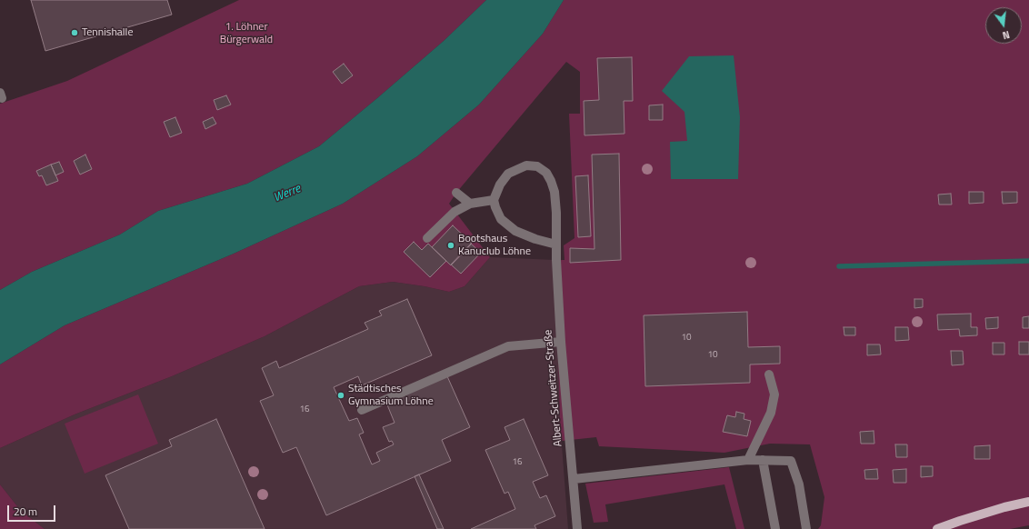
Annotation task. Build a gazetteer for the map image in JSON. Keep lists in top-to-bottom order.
{
  "streets": {
    "street": ["Albert-Schweitzer-Straße"]
  },
  "water": ["Werre"],
  "parks": ["1. Löhner Bürgerwald"],
  "places": ["Tennishalle", "Bootshaus Kanuclub Löhne", "Städtisches Gymnasium Löhne"],
  "house_numbers": [
    "10",
    "10",
    "16",
    "16"
  ],
  "scale_bar": "20 m",
  "north": "bottom"
}
